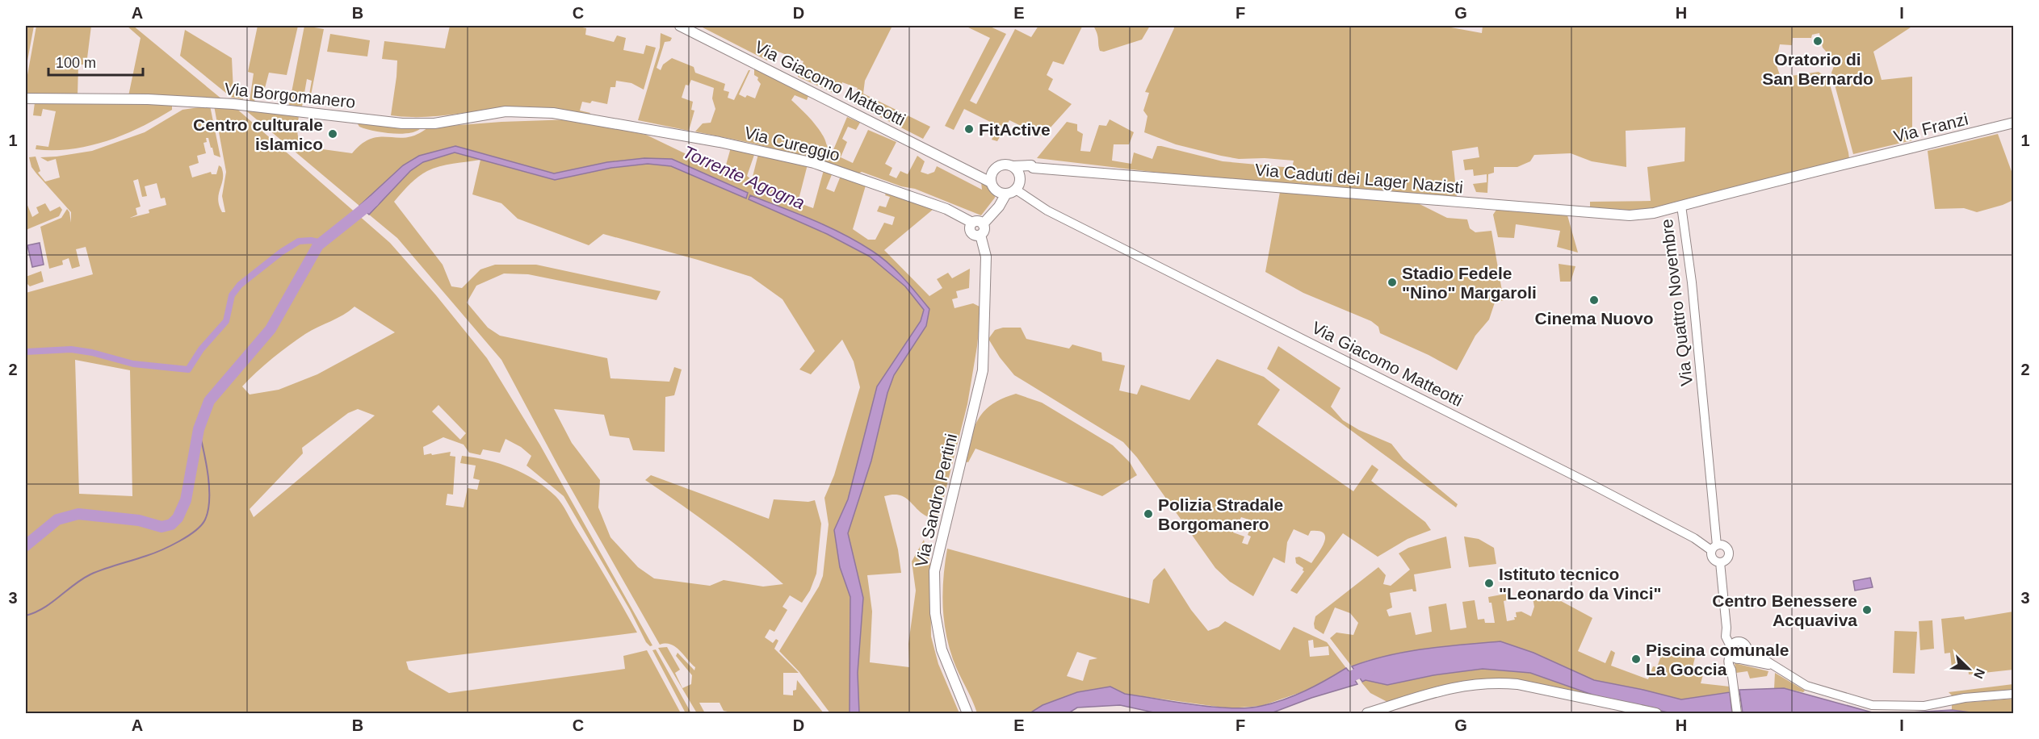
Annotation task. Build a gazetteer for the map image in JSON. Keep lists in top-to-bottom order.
{
  "streets": {
    "main road": [
      "Via Giacomo Matteotti",
      "Via Borgomanero",
      "Via Franzi",
      "Via Cureggio",
      "Via Caduti dei Lager Nazisti",
      "Via Quattro Novembre",
      "Via Sandro Pertini"
    ]
  },
  "crossings": [
    ["Via Giacomo Matteotti", "Via Caduti dei Lager Nazisti"],
    ["Via Giacomo Matteotti", "Via Quattro Novembre"],
    ["Via Borgomanero", "Via Cureggio"],
    ["Via Franzi", "Via Quattro Novembre"],
    ["Via Cureggio", "Via Sandro Pertini"],
    ["Via Caduti dei Lager Nazisti", "Via Quattro Novembre"]
  ],
  "water": ["Torrente Agogna"],
  "places": [
    "Oratorio di San Bernardo",
    "FitActive",
    "Centro culturale islamico",
    "Stadio Fedele \"Nino\" Margaroli",
    "Cinema Nuovo",
    "Polizia Stradale Borgomanero",
    "Istituto tecnico \"Leonardo da Vinci\"",
    "Centro Benessere Acquaviva",
    "Piscina comunale La Goccia"
  ],
  "scale_bar": "100 m",
  "north": "bottom right",
  "grid": {
    "columns": [
      "A",
      "B",
      "C",
      "D",
      "E",
      "F",
      "G",
      "H",
      "I"
    ],
    "rows": ["1", "2", "3"]
  }
}
